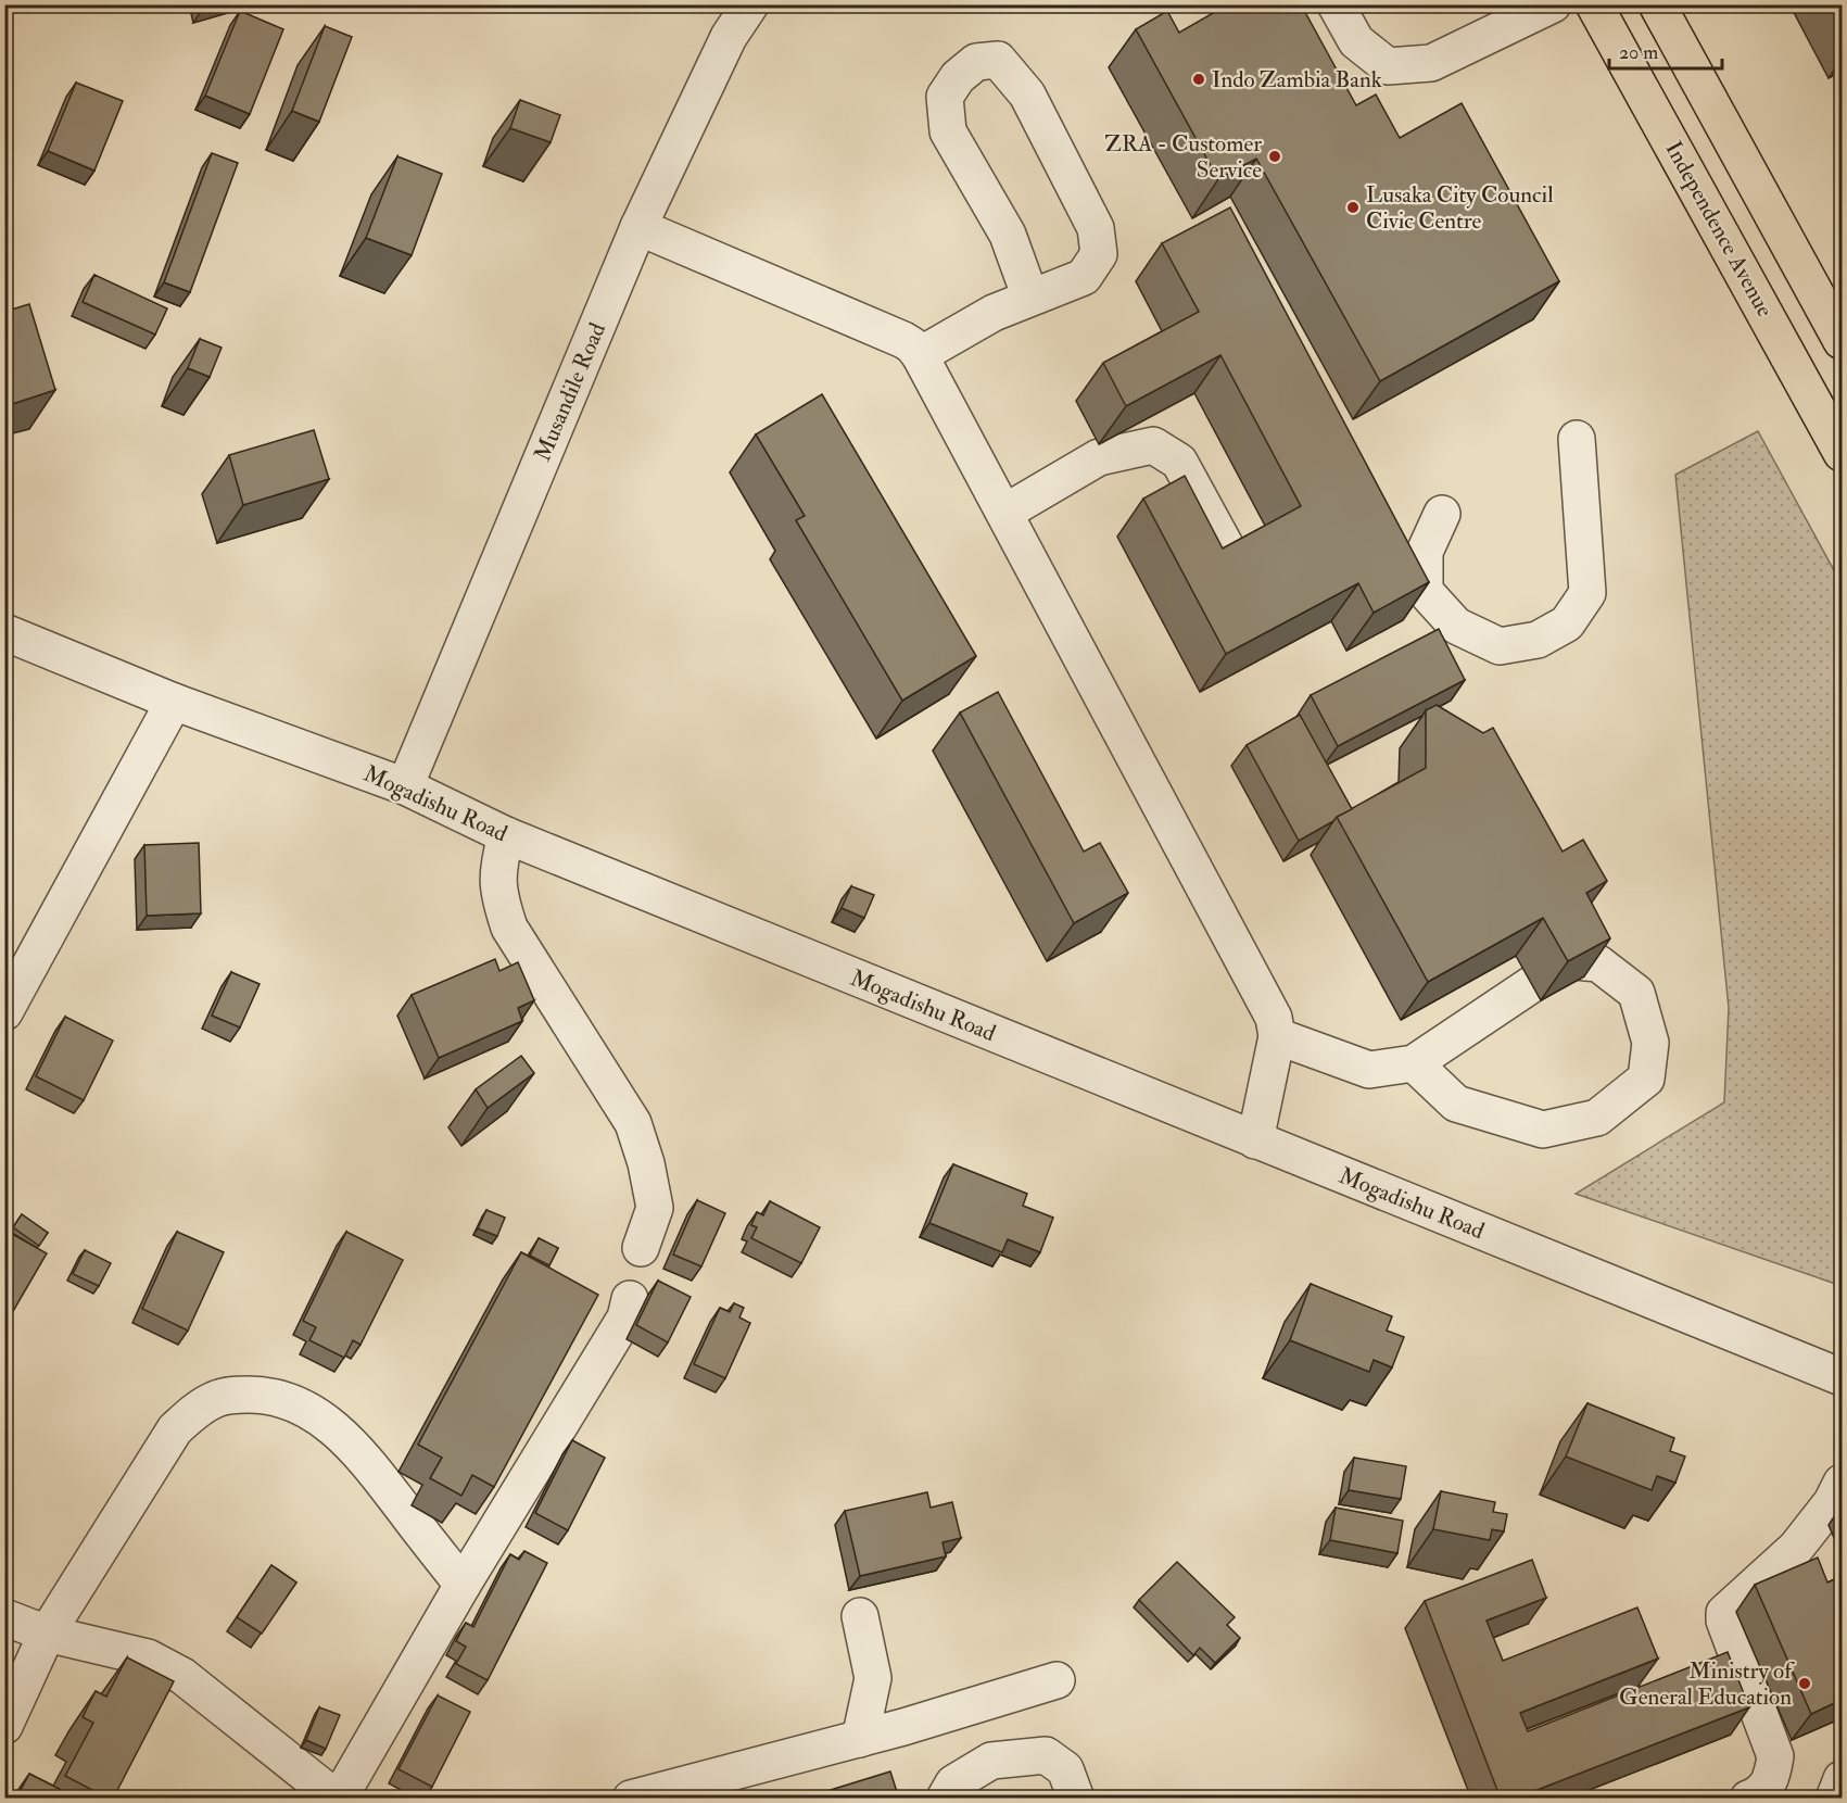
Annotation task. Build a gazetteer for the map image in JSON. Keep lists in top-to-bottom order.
{
  "streets": {
    "main road": ["Independence Avenue"],
    "street": ["Musandile Road", "Mogadishu Road"]
  },
  "crossings": [
    ["Musandile Road", "Mogadishu Road"]
  ],
  "places": [
    "Indo Zambia Bank",
    "ZRA - Customer Service",
    "Lusaka City Council Civic Centre",
    "Ministry of General Education"
  ],
  "scale_bar": "20 m"
}
